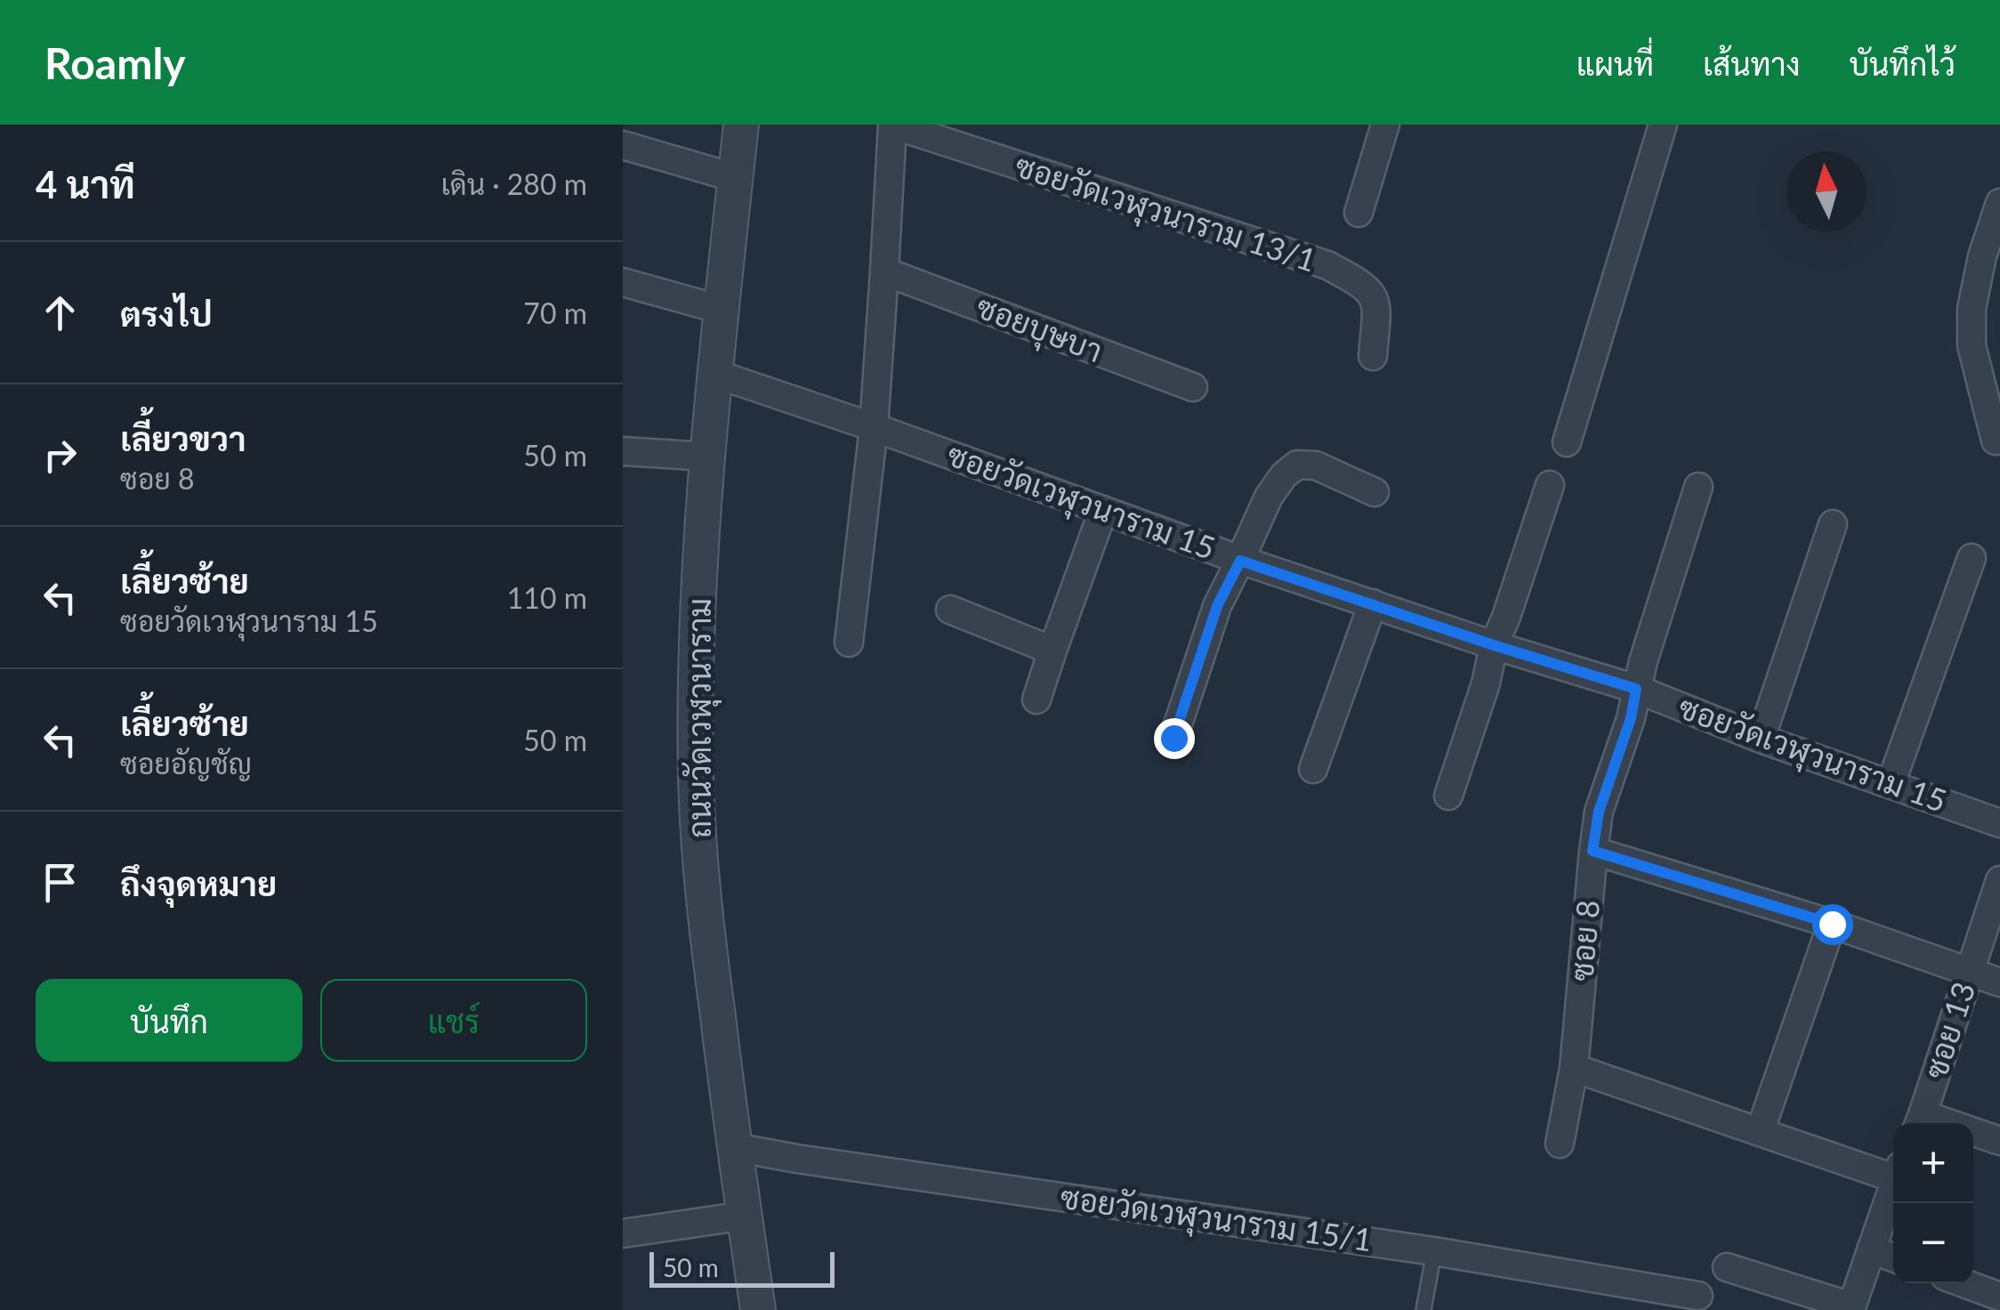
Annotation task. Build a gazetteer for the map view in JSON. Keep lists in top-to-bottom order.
{
  "streets": {
    "street": [
      "ซอยวัดเวฬุวนาราม 13/1",
      "ซอยบุษบา",
      "ซอยวัดเวฬุวนาราม 15",
      "ถนนวัดเวฬุวนาราม",
      "ซอย 8",
      "ซอย 13",
      "ซอยวัดเวฬุวนาราม 15/1"
    ]
  },
  "crossings": [
    ["ซอยวัดเวฬุวนาราม 15", "ถนนวัดเวฬุวนาราม"],
    ["ซอยวัดเวฬุวนาราม 15", "ซอย 8"],
    ["ถนนวัดเวฬุวนาราม", "ซอยวัดเวฬุวนาราม 15/1"]
  ],
  "scale_bar": "50 m",
  "north": "top",
  "page": {
    "header": "Roamly",
    "nav": ["แผนที่", "เส้นทาง", "บันทึกไว้"],
    "heading": ["4 นาที", "เดิน · 280 m"],
    "list": [
      ["ตรงไป", "70 m"],
      ["เลี้ยวขวา", "ซอย 8", "50 m"],
      ["เลี้ยวซ้าย", "ซอยวัดเวฬุวนาราม 15", "110 m"],
      ["เลี้ยวซ้าย", "ซอยอัญชัญ", "50 m"],
      "ถึงจุดหมาย"
    ],
    "buttons": ["บันทึก", "แชร์"],
    "map_buttons": ["+", "−"],
    "scale": "50 m"
  }
}
